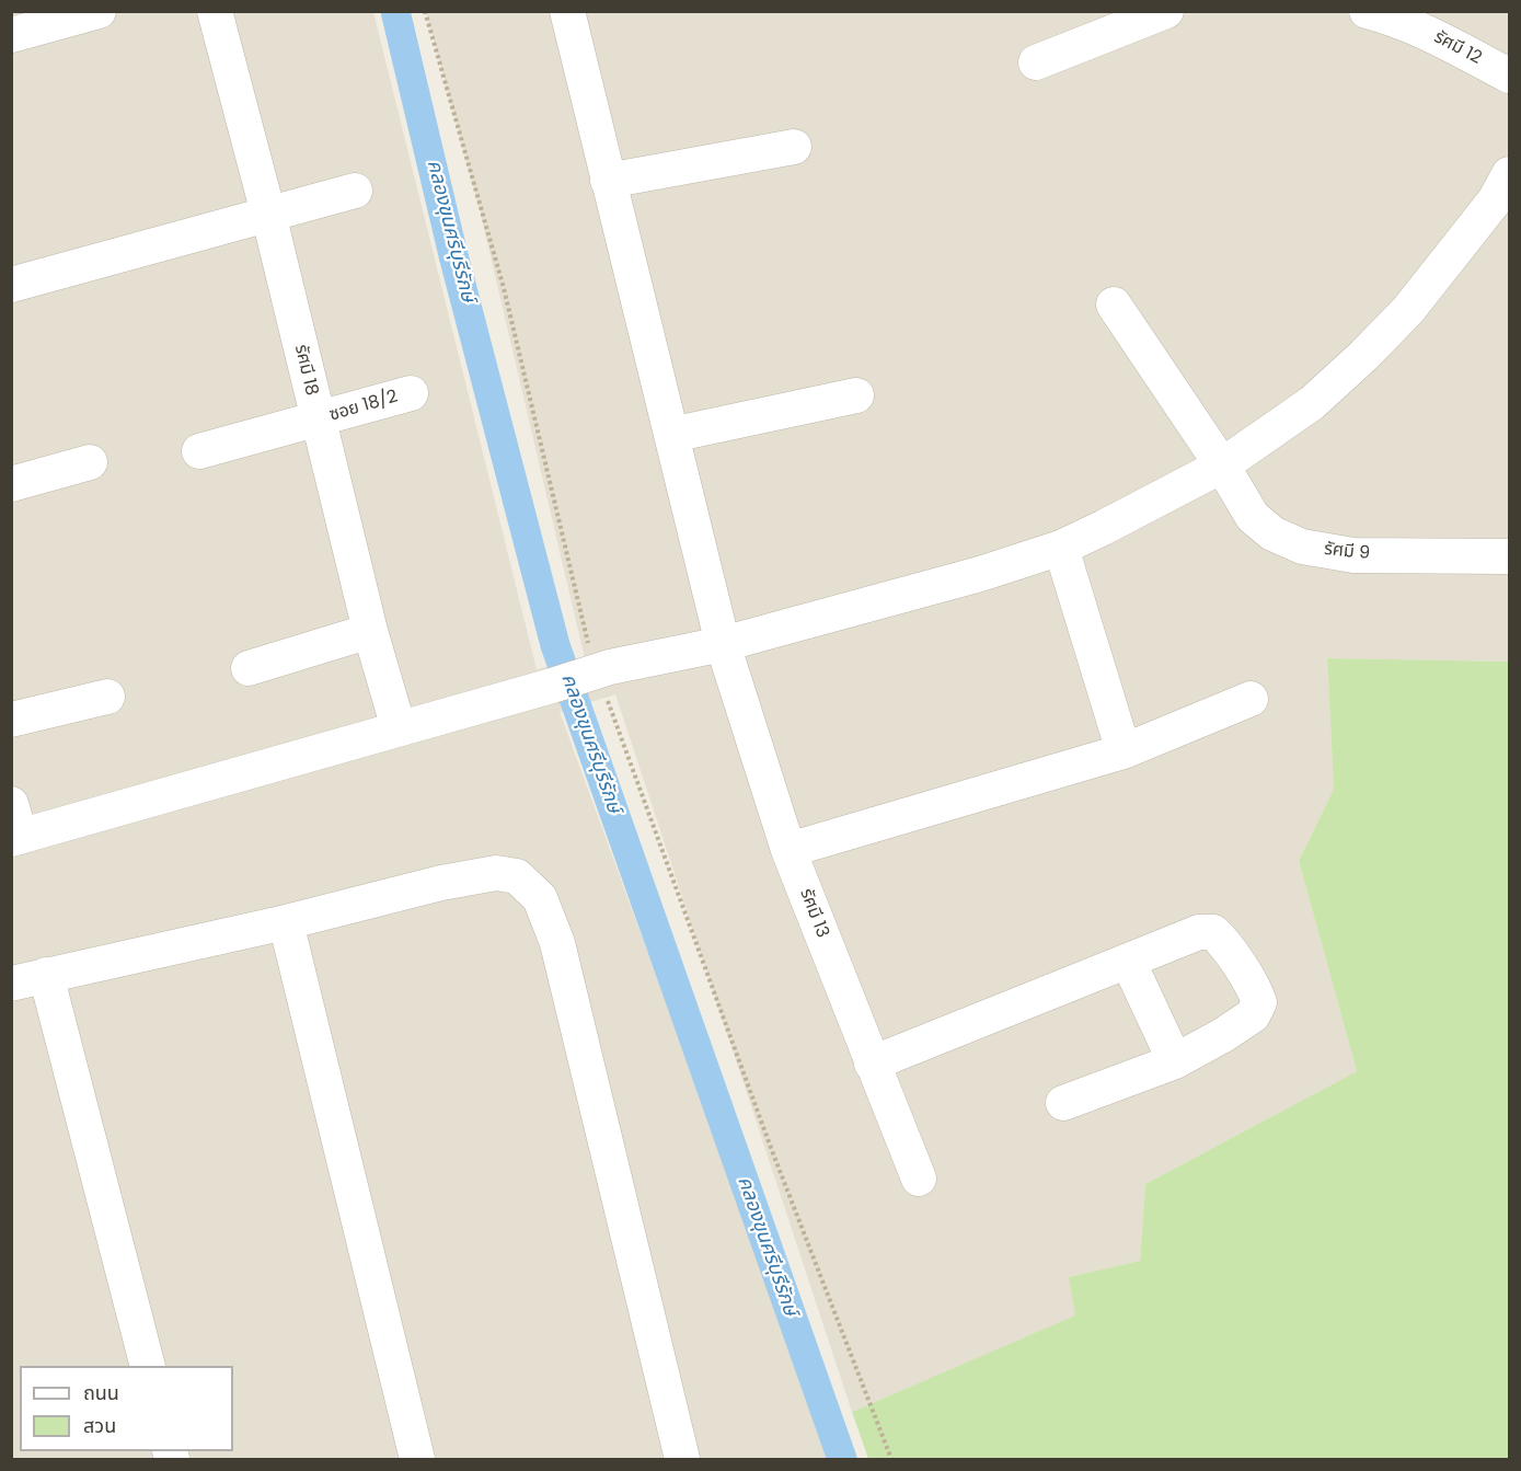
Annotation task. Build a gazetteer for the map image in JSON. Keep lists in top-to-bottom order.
{
  "streets": {
    "street": [
      "รัศมี 12",
      "รัศมี 18",
      "ซอย 18/2",
      "รัศมี 9",
      "รัศมี 13"
    ]
  },
  "crossings": [
    ["รัศมี 18", "ซอย 18/2"]
  ],
  "water": ["คลองขุนศรีบุรีรักษ์"],
  "legend": ["ถนน", "สวน"]
}
